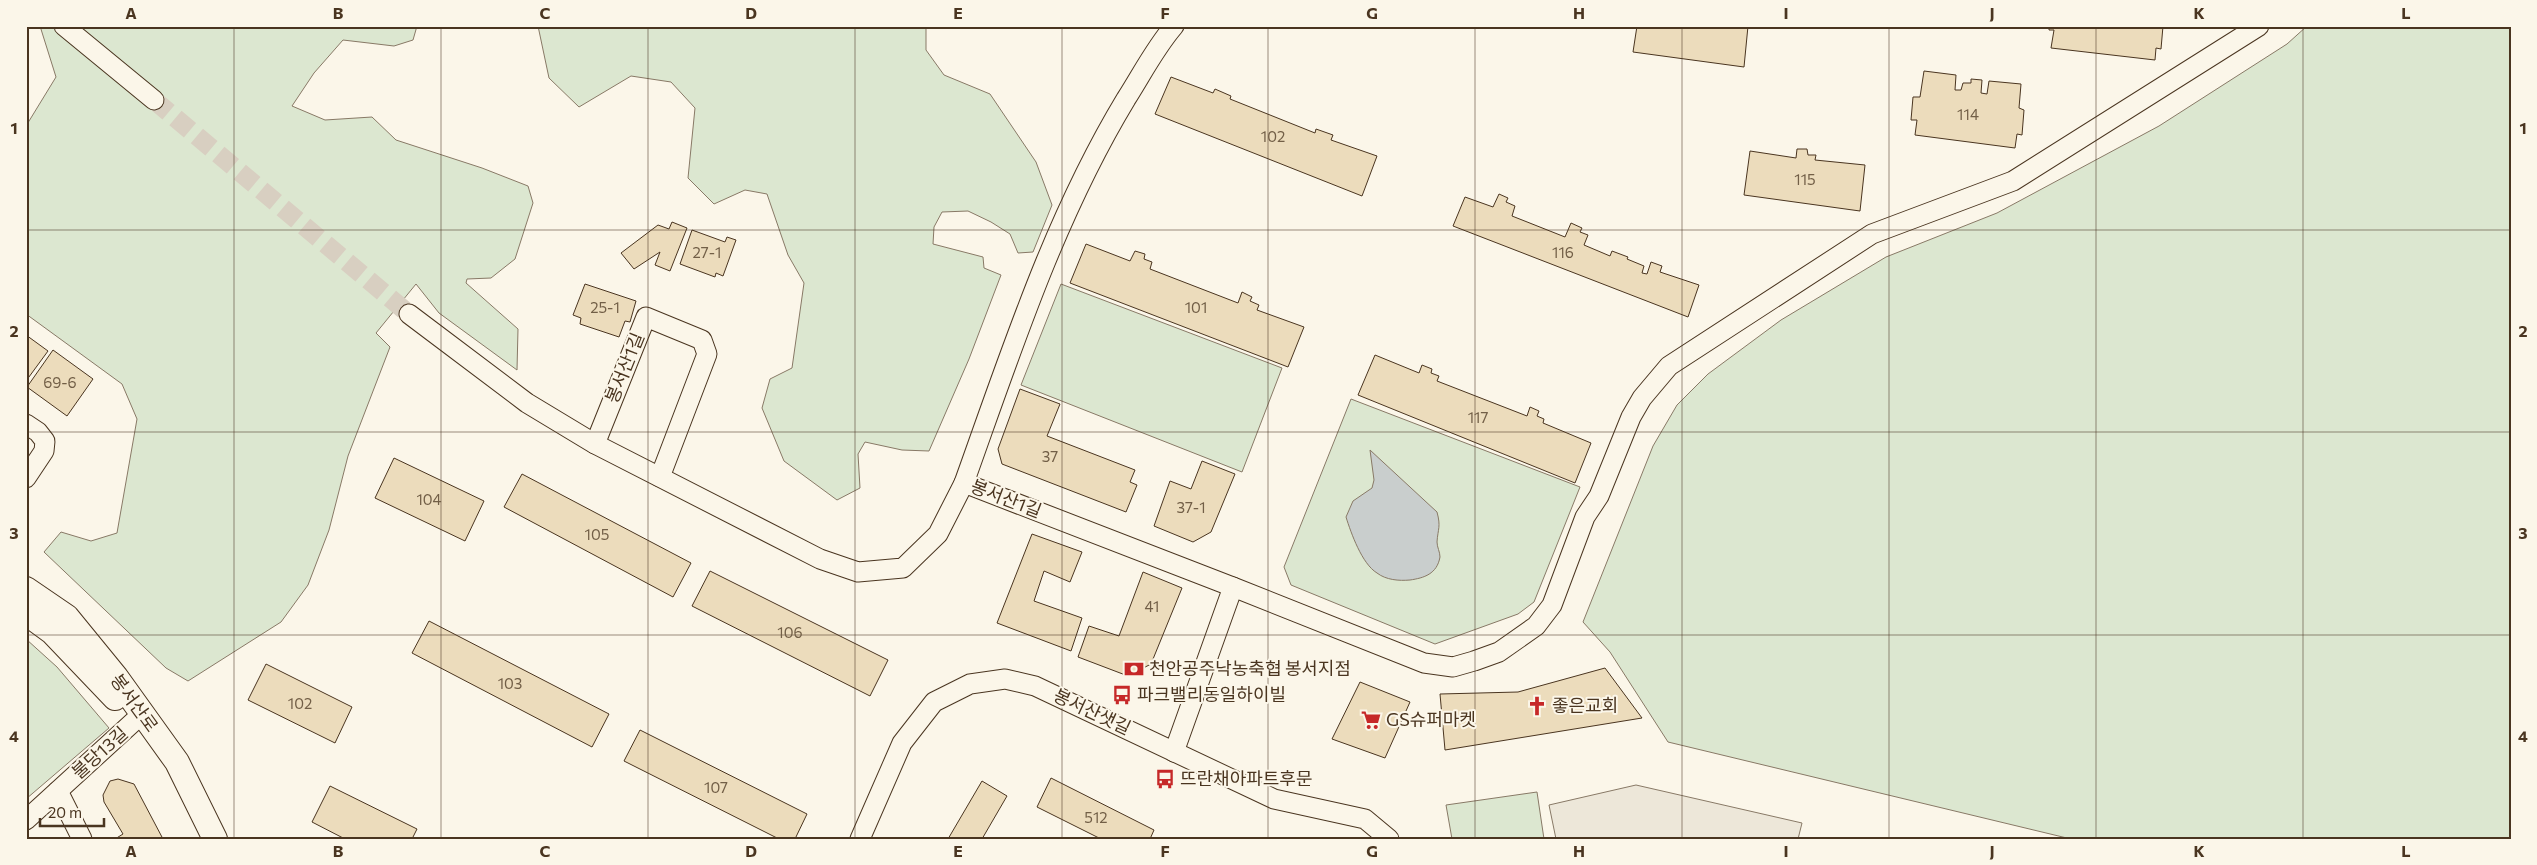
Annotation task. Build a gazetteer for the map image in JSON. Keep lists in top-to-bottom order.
{
  "streets": {
    "street": [
      "봉서산1길",
      "봉서산로",
      "봉서산샛길",
      "불당13길"
    ]
  },
  "crossings": [
    ["봉서산로", "불당13길"]
  ],
  "places": {
    "bank": ["천안공주낙농축협 봉서지점"],
    "bus stop": ["파크밸리동일하이빌", "뜨란채아파트후문"],
    "church": ["좋은교회"],
    "supermarket": ["GS슈퍼마켓"]
  },
  "house_numbers": [
    "114",
    "102",
    "115",
    "27-1",
    "116",
    "25-1",
    "101",
    "69-6",
    "117",
    "37",
    "104",
    "37-1",
    "105",
    "41",
    "106",
    "103",
    "102",
    "107",
    "512"
  ],
  "scale_bar": "20 m",
  "grid": {
    "columns": [
      "A",
      "B",
      "C",
      "D",
      "E",
      "F",
      "G",
      "H",
      "I",
      "J",
      "K",
      "L"
    ],
    "rows": [
      "1",
      "2",
      "3",
      "4"
    ]
  }
}
